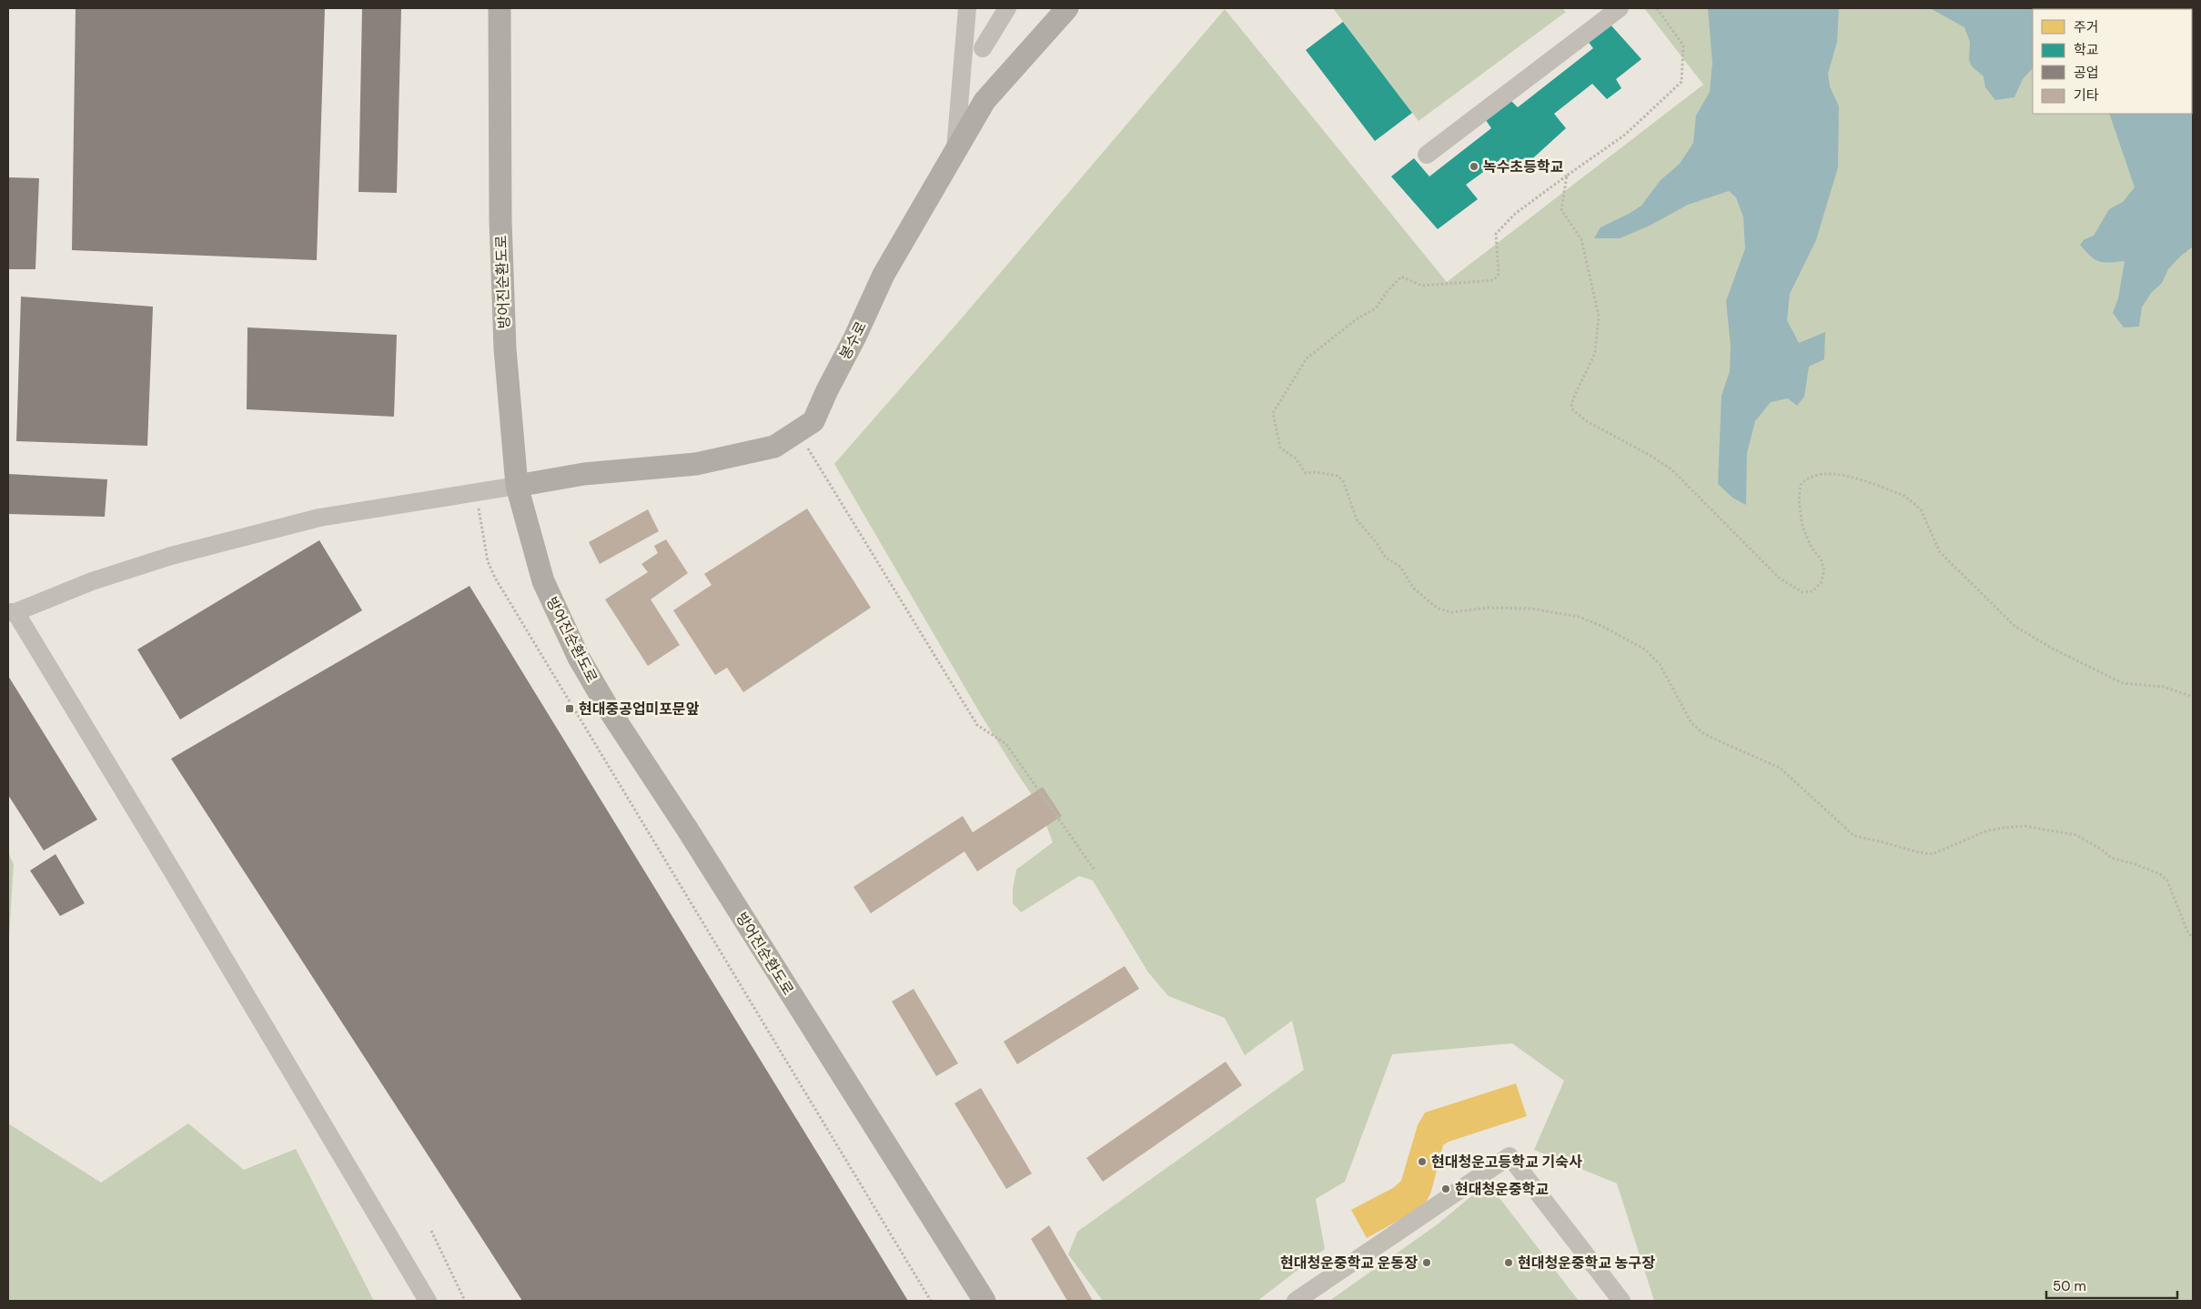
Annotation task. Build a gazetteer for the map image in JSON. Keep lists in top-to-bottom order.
{
  "streets": {
    "main road": ["방어진순환도로", "봉수로"]
  },
  "crossings": [
    ["방어진순환도로", "봉수로"]
  ],
  "places": {
    "other": [
      "녹수초등학교",
      "현대청운고등학교 기숙사",
      "현대청운중학교",
      "현대청운중학교 운동장",
      "현대청운중학교 농구장"
    ],
    "transit": ["현대중공업미포문앞"]
  },
  "legend": [
    "주거",
    "학교",
    "공업",
    "기타"
  ],
  "scale_bar": "50 m"
}
